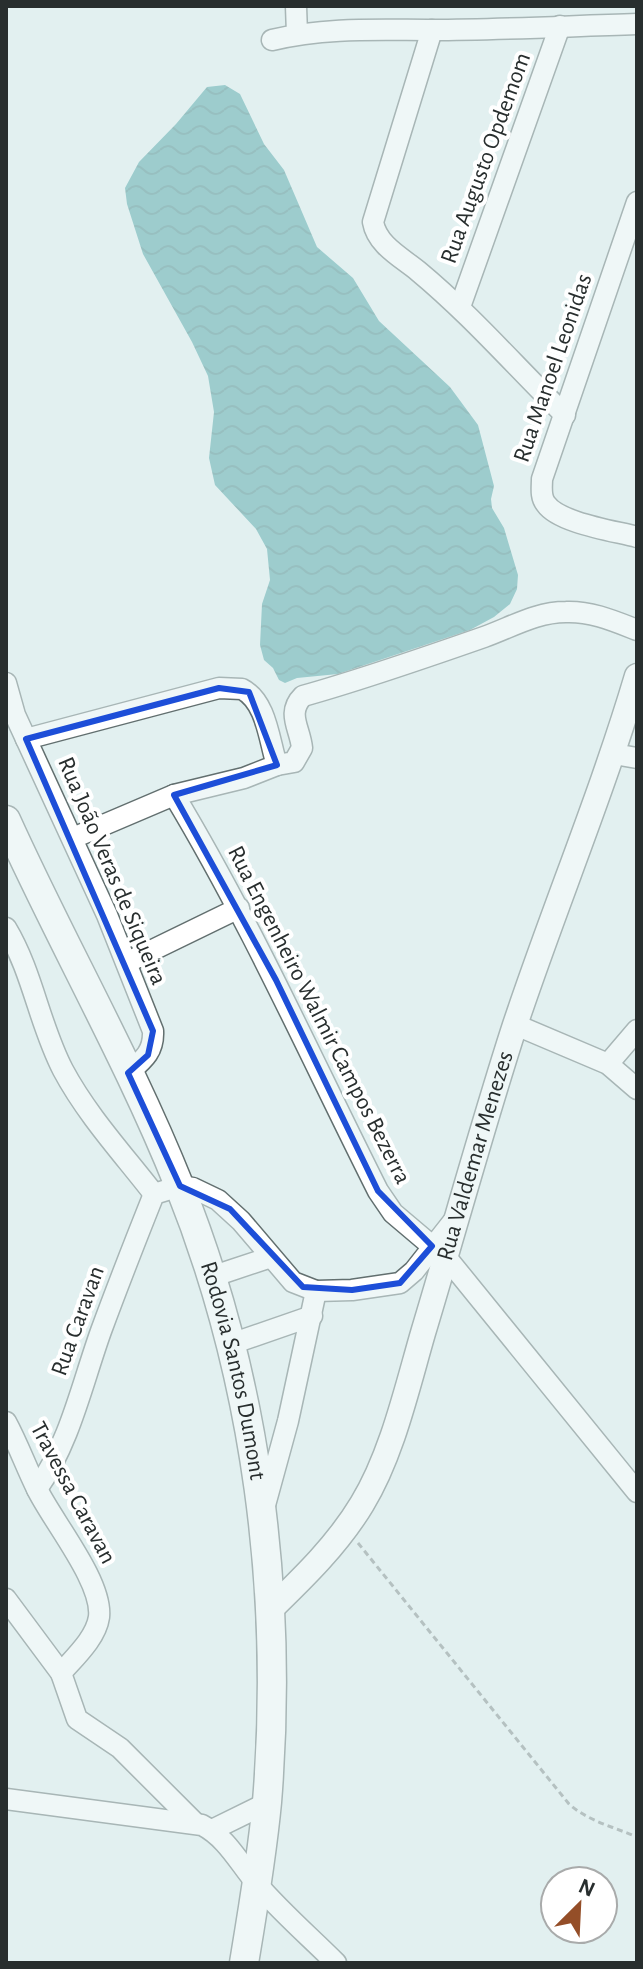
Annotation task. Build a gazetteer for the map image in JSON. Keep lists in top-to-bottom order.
{
  "streets": {
    "highway": ["Rodovia Santos Dumont"],
    "main road": ["Rua Valdemar Menezes"],
    "street": [
      "Rua Augusto Opdemom",
      "Rua Manoel Leonidas",
      "Rua João Veras de Siqueira",
      "Rua Engenheiro Walmir Campos Bezerra",
      "Rua Caravan",
      "Travessa Caravan"
    ]
  },
  "crossings": [
    ["Rua João Veras de Siqueira", "Rodovia Santos Dumont"],
    ["Rua Engenheiro Walmir Campos Bezerra", "Rua Valdemar Menezes"],
    ["Rua Valdemar Menezes", "Rodovia Santos Dumont"],
    ["Rua Caravan", "Rodovia Santos Dumont"],
    ["Rua Caravan", "Travessa Caravan"]
  ],
  "north": "top right"
}
